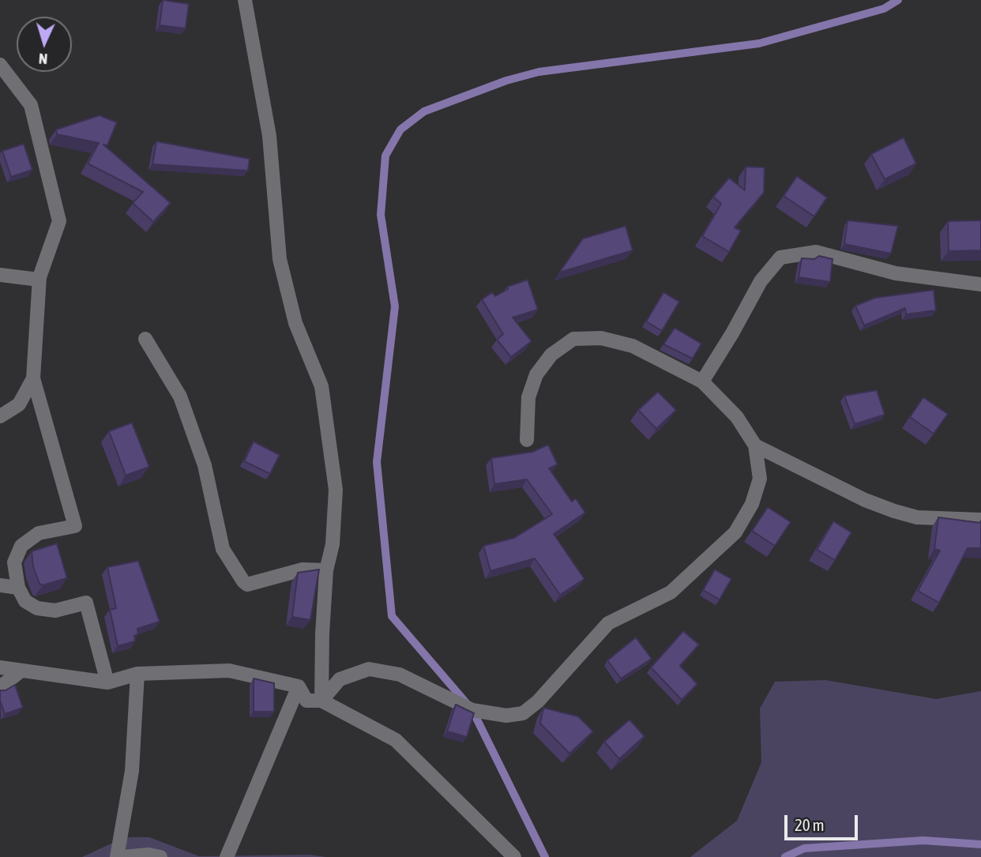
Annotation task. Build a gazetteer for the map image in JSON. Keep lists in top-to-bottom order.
{
  "scale_bar": "20 m",
  "north": "bottom"
}
